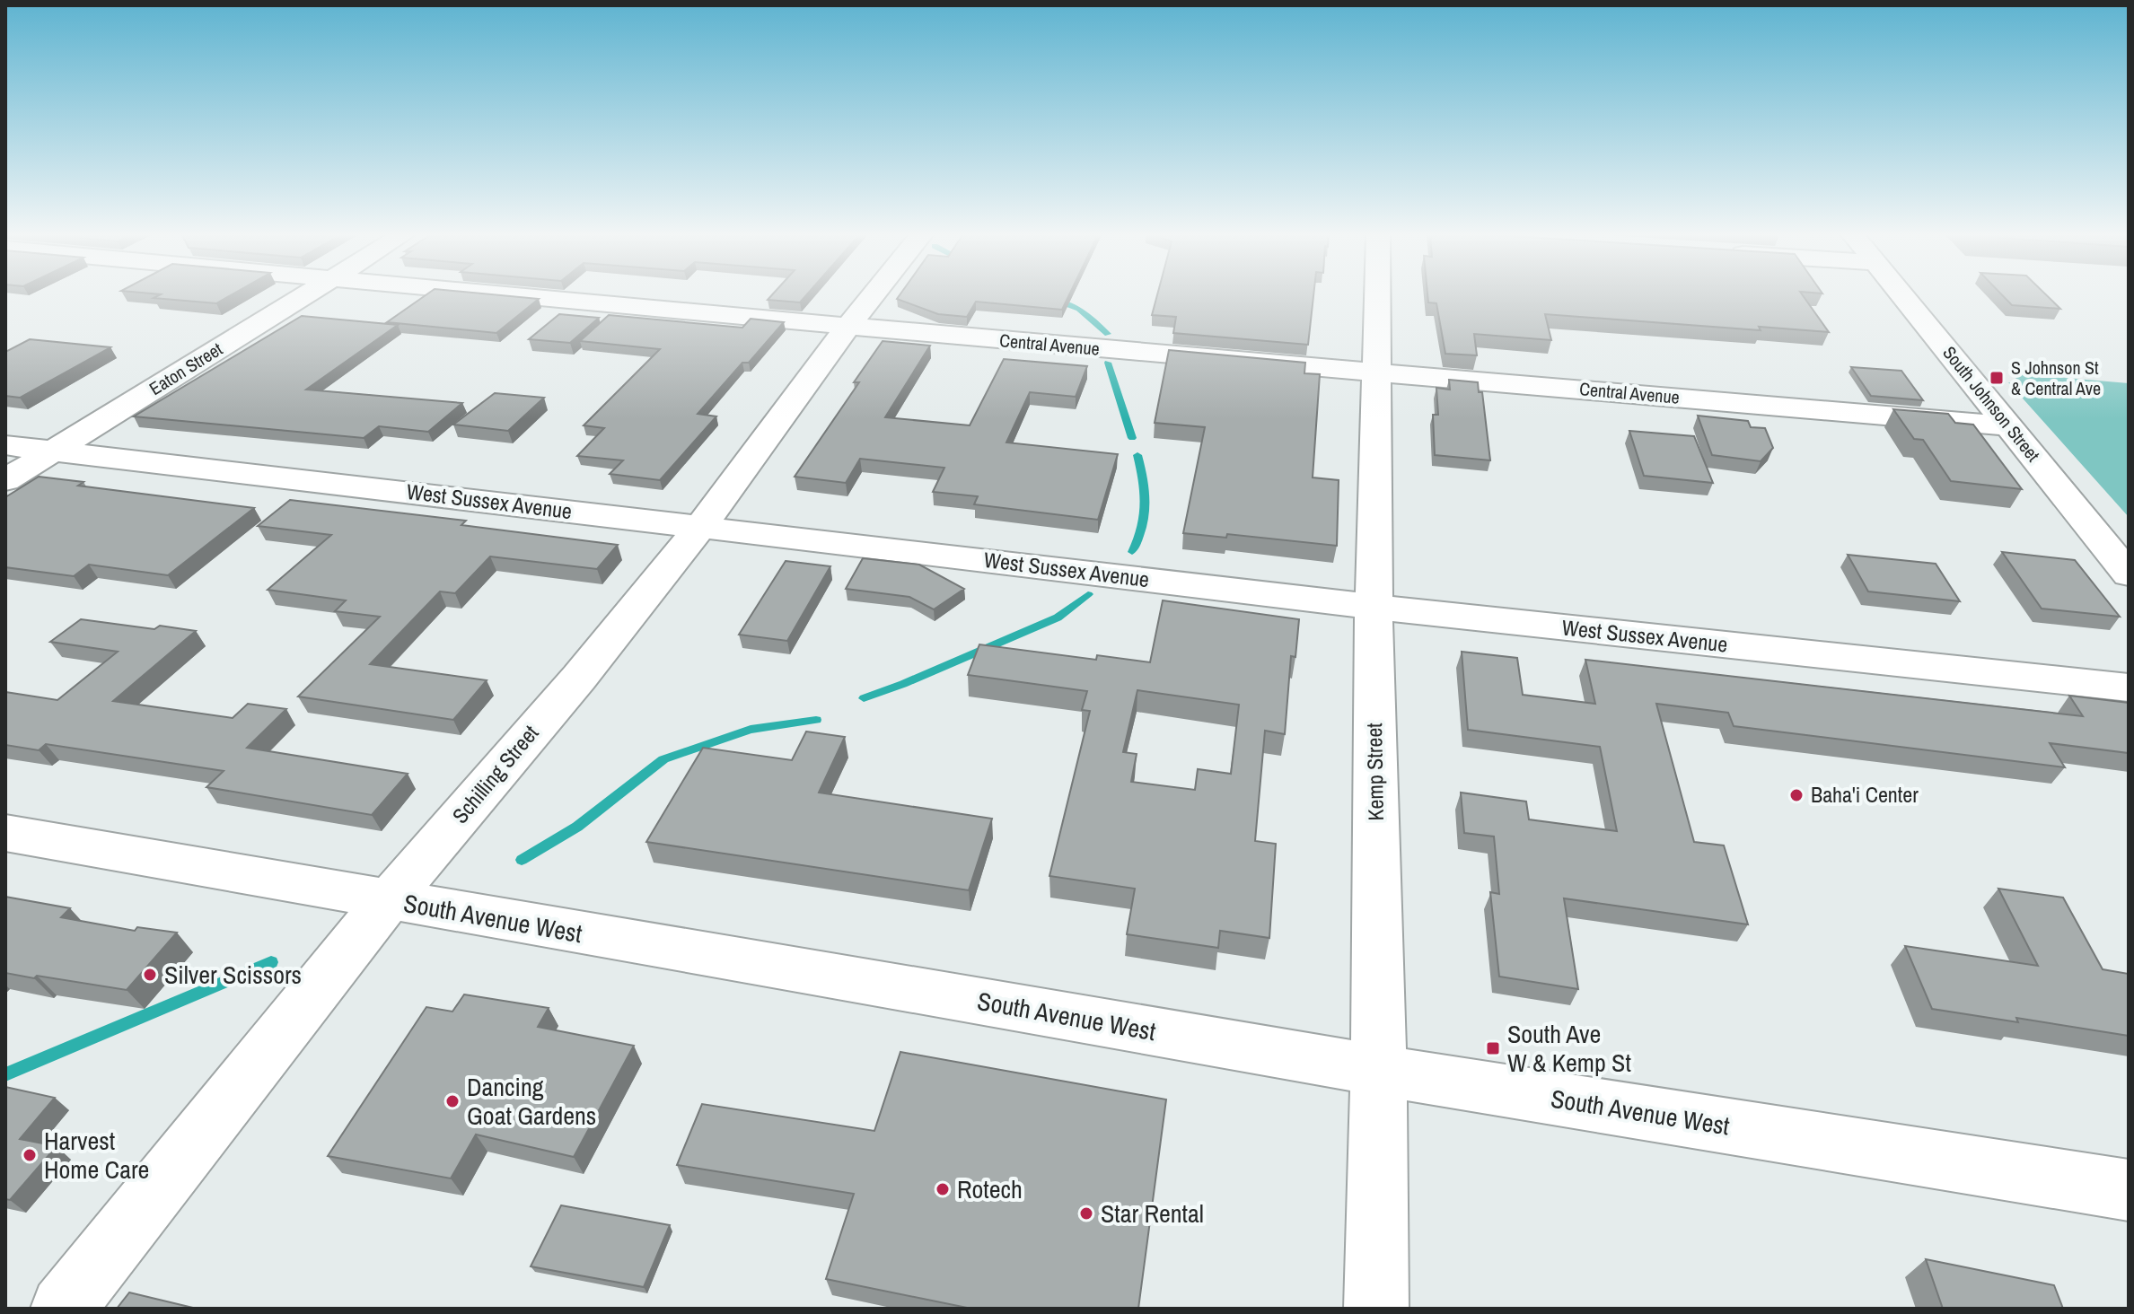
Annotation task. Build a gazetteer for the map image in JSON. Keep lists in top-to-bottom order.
{
  "streets": {
    "street": [
      "Central Avenue",
      "Eaton Street",
      "South Johnson Street",
      "West Sussex Avenue",
      "Kemp Street",
      "Schilling Street",
      "South Avenue West"
    ]
  },
  "crossings": [
    ["Central Avenue", "South Johnson Street"],
    ["Central Avenue", "Kemp Street"],
    ["Central Avenue", "Schilling Street"],
    ["Eaton Street", "West Sussex Avenue"],
    ["West Sussex Avenue", "Kemp Street"],
    ["West Sussex Avenue", "Schilling Street"],
    ["Kemp Street", "South Avenue West"],
    ["Schilling Street", "South Avenue West"]
  ],
  "places": {
    "transit": ["S Johnson St & Central Ave", "South Ave W & Kemp St"],
    "other": [
      "Baha'i Center",
      "Silver Scissors",
      "Dancing Goat Gardens",
      "Harvest Home Care",
      "Rotech",
      "Star Rental"
    ]
  }
}
